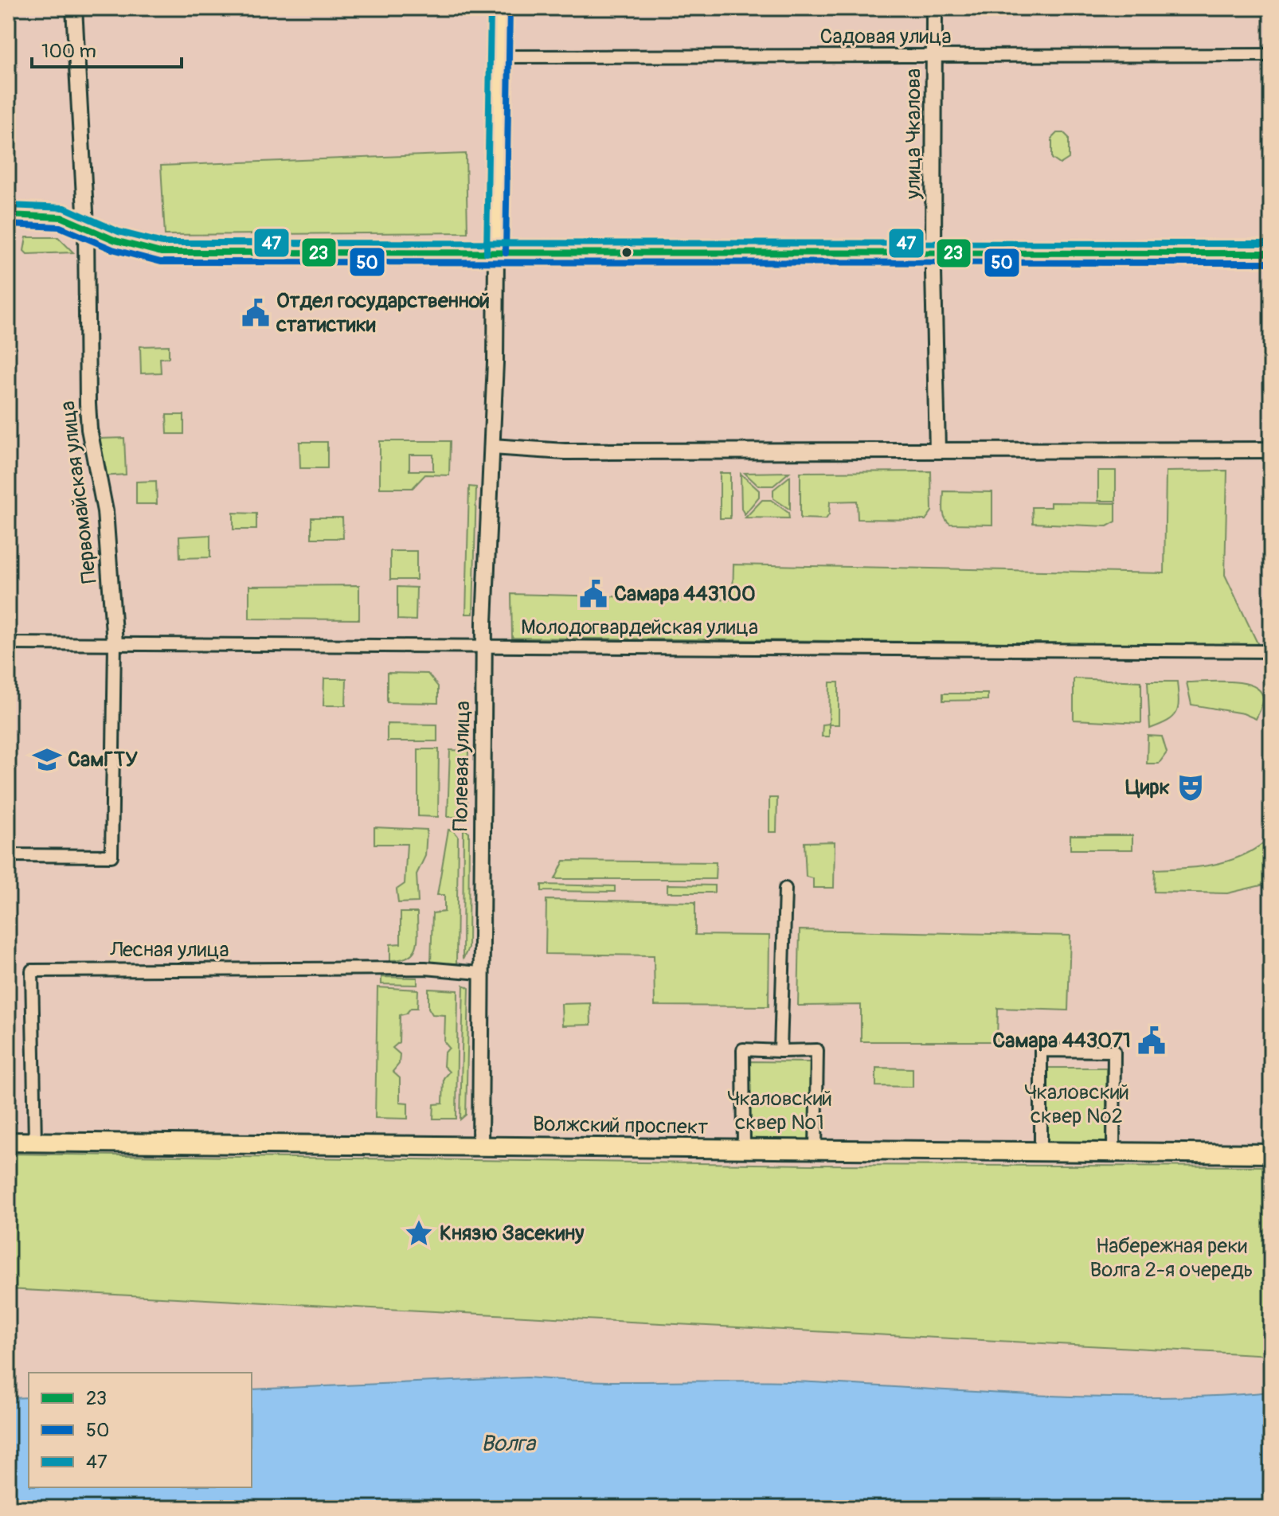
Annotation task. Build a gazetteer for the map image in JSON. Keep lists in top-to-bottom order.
{
  "streets": {
    "main road": ["Волжский проспект"],
    "street": [
      "Садовая улица",
      "улица Чкалова",
      "Первомайская улица",
      "Молодогвардейская улица",
      "Полевая улица",
      "Лесная улица"
    ]
  },
  "crossings": [
    ["Садовая улица", "улица Чкалова"],
    ["Первомайская улица", "Молодогвардейская улица"],
    ["Молодогвардейская улица", "Полевая улица"],
    ["Полевая улица", "Лесная улица"],
    ["Полевая улица", "Волжский проспект"],
    ["Лесная улица", "Волжский проспект"]
  ],
  "water": ["Волга"],
  "parks": ["Чкаловский сквер №2", "Чкаловский сквер №1", "Набережная реки Волга 2-я очередь"],
  "places": {
    "public building": ["Отдел государственной статистики", "Самара 443100", "Самара 443071"],
    "school or university": ["СамГТУ"],
    "theatre": ["Цирк"],
    "place": ["Князю Засекину"]
  },
  "lines": ["transit line 50", "transit line 47", "transit line 23"],
  "legend": ["23", "50", "47"],
  "scale_bar": "100 m"
}
